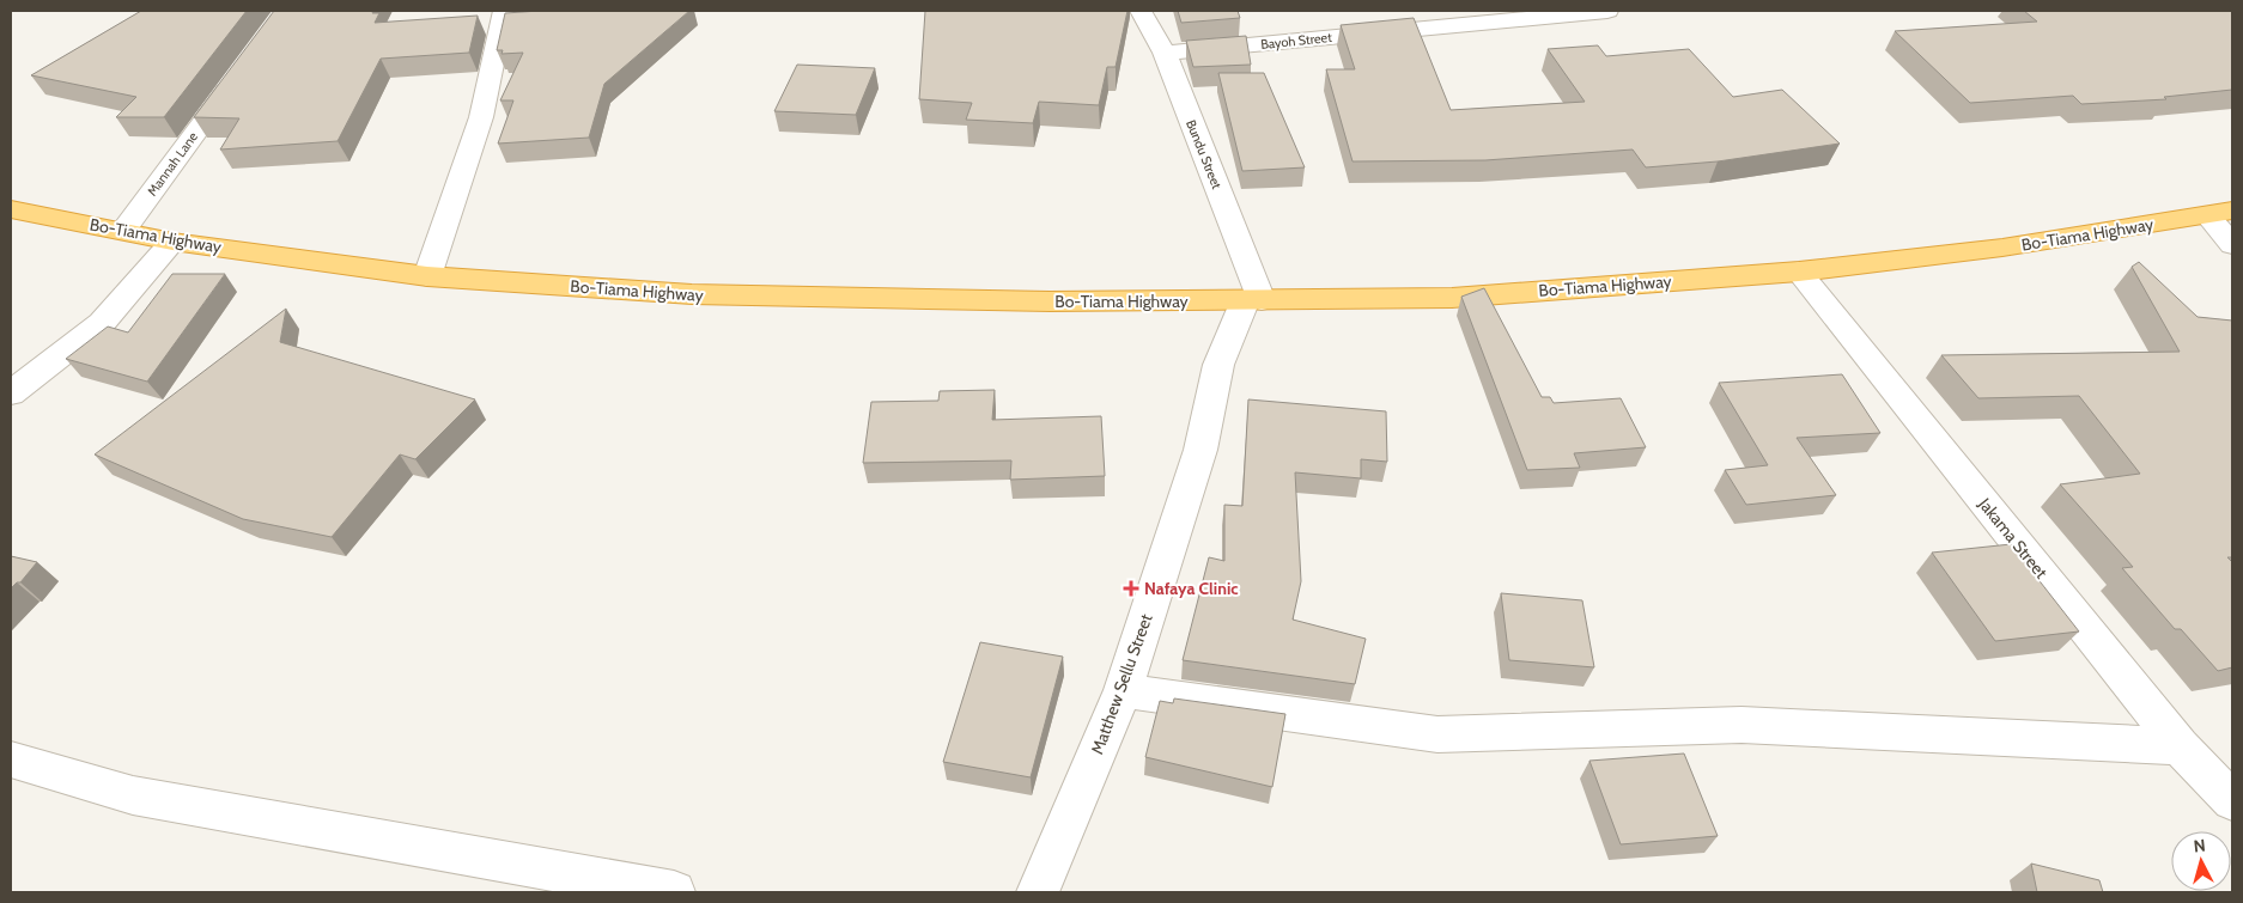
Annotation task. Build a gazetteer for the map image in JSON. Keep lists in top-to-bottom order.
{
  "streets": {
    "highway": ["Bo-Tiama Highway"],
    "street": [
      "Bayoh Street",
      "Bundu Street",
      "Mannah Lane",
      "Jakama Street",
      "Matthew Sellu Street"
    ]
  },
  "crossings": [
    ["Bayoh Street", "Bundu Street"],
    ["Bundu Street", "Bo-Tiama Highway"],
    ["Bundu Street", "Matthew Sellu Street"],
    ["Mannah Lane", "Bo-Tiama Highway"],
    ["Bo-Tiama Highway", "Jakama Street"],
    ["Bo-Tiama Highway", "Matthew Sellu Street"]
  ],
  "places": {
    "health": ["Nafaya Clinic"]
  },
  "north": "top"
}
